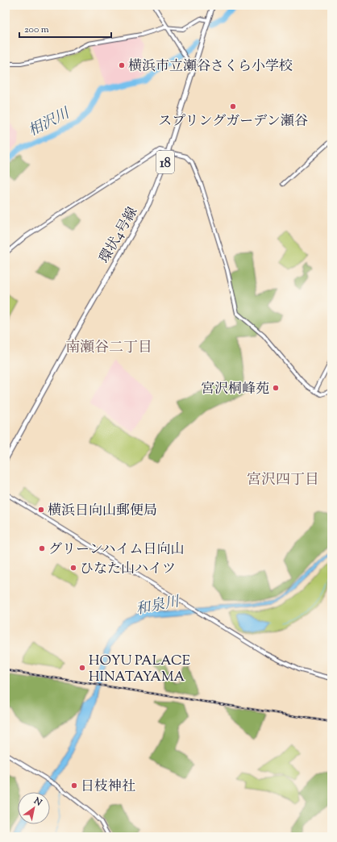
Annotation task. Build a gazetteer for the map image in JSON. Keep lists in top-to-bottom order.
{
  "streets": {
    "main road": ["18", "環状4号線"]
  },
  "districts": ["南瀬谷二丁目", "宮沢四丁目"],
  "water": ["相沢川", "和泉川"],
  "places": [
    "横浜市立瀬谷さくら小学校",
    "スプリングガーデン瀬谷",
    "宮沢桐峰苑",
    "横浜日向山郵便局",
    "グリーンハイム日向山",
    "ひなた山ハイツ",
    "HOYU PALACE HINATAYAMA",
    "日枝神社"
  ],
  "scale_bar": "200 m",
  "north": "top right"
}
